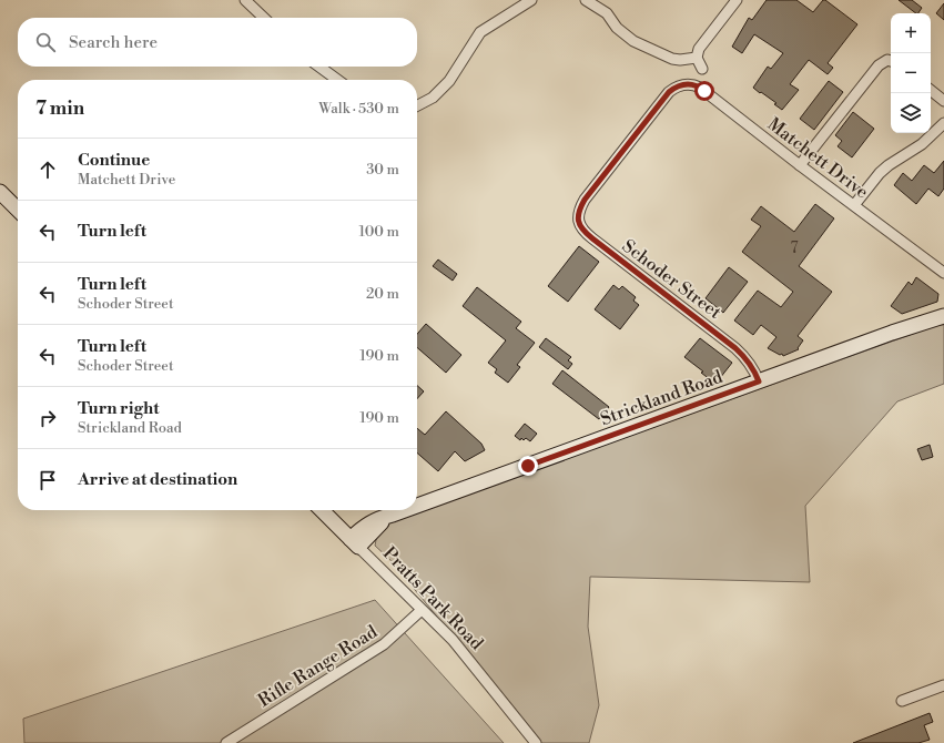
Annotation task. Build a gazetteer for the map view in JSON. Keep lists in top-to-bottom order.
{
  "streets": {
    "street": [
      "Matchett Drive",
      "Schoder Street",
      "Strickland Road",
      "Pratts Park Road",
      "Rifle Range Road"
    ]
  },
  "crossings": [
    ["Matchett Drive", "Schoder Street"],
    ["Schoder Street", "Strickland Road"],
    ["Strickland Road", "Pratts Park Road"],
    ["Pratts Park Road", "Rifle Range Road"]
  ],
  "house_numbers": ["7"],
  "page": {
    "map_buttons": ["+", "−"],
    "search": "Search here",
    "heading": ["7 min", "Walk · 530 m"],
    "list": [
      ["Continue", "Matchett Drive", "30 m"],
      ["Turn left", "100 m"],
      ["Turn left", "Schoder Street", "20 m"],
      ["Turn left", "Schoder Street", "190 m"],
      ["Turn right", "Strickland Road", "190 m"],
      "Arrive at destination"
    ]
  }
}
